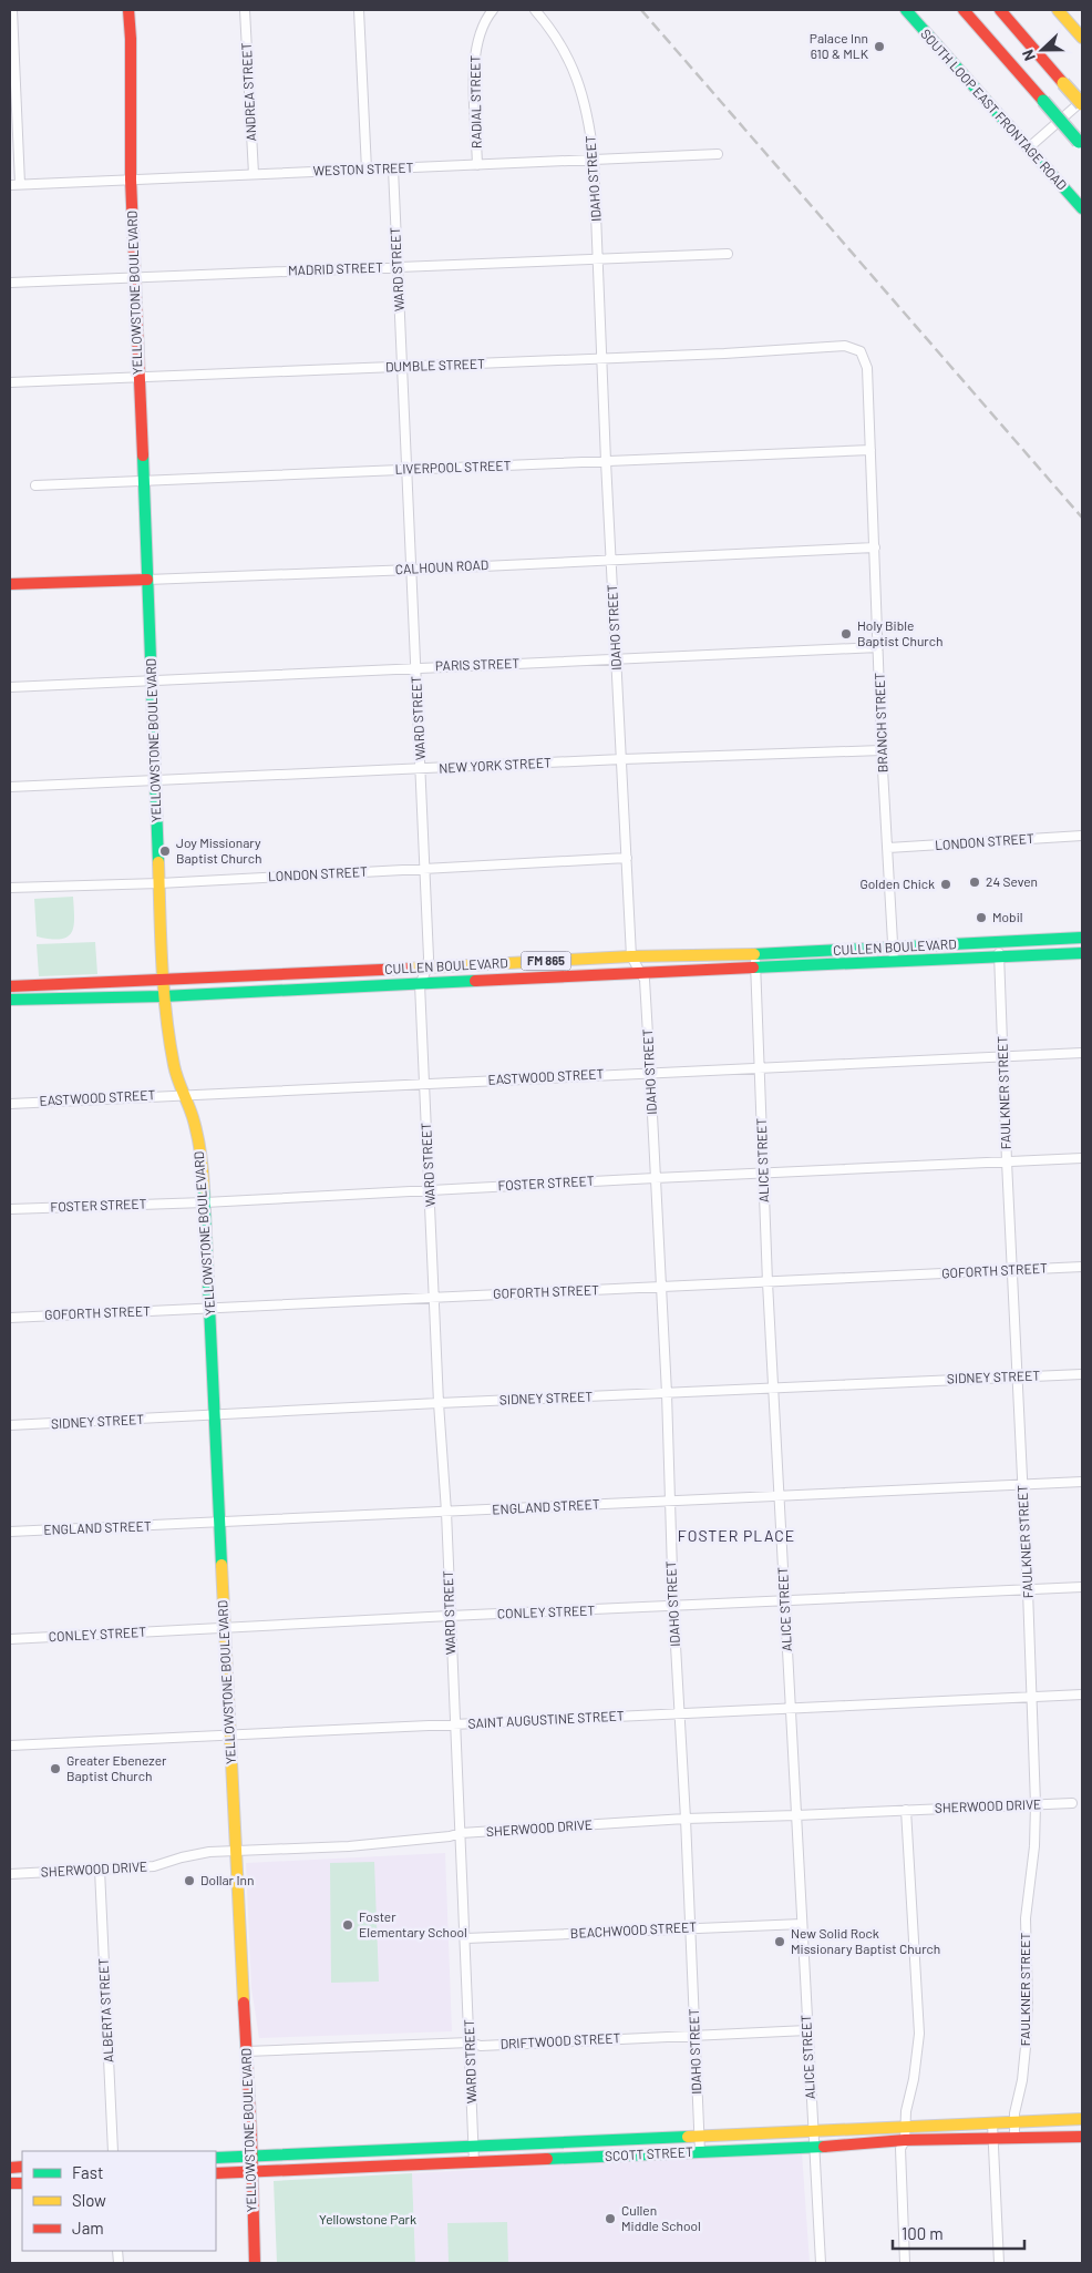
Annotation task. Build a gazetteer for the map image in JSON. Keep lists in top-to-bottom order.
{
  "streets": {
    "main road": [
      "SOUTH LOOP EAST FRONTAGE ROAD",
      "YELLOWSTONE BOULEVARD",
      "CALHOUN ROAD",
      "CULLEN BOULEVARD",
      "FM 865",
      "SCOTT STREET"
    ],
    "street": [
      "ANDREA STREET",
      "RADIAL STREET",
      "WESTON STREET",
      "IDAHO STREET",
      "MADRID STREET",
      "WARD STREET",
      "DUMBLE STREET",
      "LIVERPOOL STREET",
      "PARIS STREET",
      "BRANCH STREET",
      "NEW YORK STREET",
      "LONDON STREET",
      "EASTWOOD STREET",
      "FAULKNER STREET",
      "ALICE STREET",
      "FOSTER STREET",
      "GOFORTH STREET",
      "SIDNEY STREET",
      "ENGLAND STREET",
      "CONLEY STREET",
      "SAINT AUGUSTINE STREET",
      "SHERWOOD DRIVE",
      "BEACHWOOD STREET",
      "ALBERTA STREET",
      "DRIFTWOOD STREET"
    ]
  },
  "crossings": [
    ["ANDREA STREET", "WESTON STREET"],
    ["RADIAL STREET", "WESTON STREET"],
    ["WESTON STREET", "IDAHO STREET"],
    ["WESTON STREET", "WARD STREET"],
    ["WESTON STREET", "YELLOWSTONE BOULEVARD"],
    ["IDAHO STREET", "MADRID STREET"],
    ["IDAHO STREET", "DUMBLE STREET"],
    ["IDAHO STREET", "LIVERPOOL STREET"],
    ["IDAHO STREET", "CALHOUN ROAD"],
    ["IDAHO STREET", "PARIS STREET"],
    ["IDAHO STREET", "NEW YORK STREET"],
    ["IDAHO STREET", "LONDON STREET"],
    ["IDAHO STREET", "CULLEN BOULEVARD"],
    ["IDAHO STREET", "EASTWOOD STREET"],
    ["IDAHO STREET", "FOSTER STREET"],
    ["IDAHO STREET", "GOFORTH STREET"],
    ["IDAHO STREET", "SIDNEY STREET"],
    ["IDAHO STREET", "ENGLAND STREET"],
    ["IDAHO STREET", "CONLEY STREET"],
    ["IDAHO STREET", "SAINT AUGUSTINE STREET"],
    ["IDAHO STREET", "SHERWOOD DRIVE"],
    ["IDAHO STREET", "BEACHWOOD STREET"],
    ["IDAHO STREET", "DRIFTWOOD STREET"],
    ["IDAHO STREET", "SCOTT STREET"],
    ["MADRID STREET", "WARD STREET"],
    ["MADRID STREET", "YELLOWSTONE BOULEVARD"],
    ["WARD STREET", "DUMBLE STREET"],
    ["WARD STREET", "LIVERPOOL STREET"],
    ["WARD STREET", "CALHOUN ROAD"],
    ["WARD STREET", "PARIS STREET"],
    ["WARD STREET", "NEW YORK STREET"],
    ["WARD STREET", "LONDON STREET"],
    ["WARD STREET", "CULLEN BOULEVARD"],
    ["WARD STREET", "EASTWOOD STREET"],
    ["WARD STREET", "FOSTER STREET"],
    ["WARD STREET", "GOFORTH STREET"],
    ["WARD STREET", "SIDNEY STREET"],
    ["WARD STREET", "ENGLAND STREET"],
    ["WARD STREET", "CONLEY STREET"],
    ["WARD STREET", "SAINT AUGUSTINE STREET"],
    ["WARD STREET", "SHERWOOD DRIVE"],
    ["WARD STREET", "BEACHWOOD STREET"],
    ["WARD STREET", "DRIFTWOOD STREET"],
    ["WARD STREET", "SCOTT STREET"],
    ["YELLOWSTONE BOULEVARD", "DUMBLE STREET"],
    ["YELLOWSTONE BOULEVARD", "LIVERPOOL STREET"],
    ["YELLOWSTONE BOULEVARD", "CALHOUN ROAD"],
    ["YELLOWSTONE BOULEVARD", "PARIS STREET"],
    ["YELLOWSTONE BOULEVARD", "NEW YORK STREET"],
    ["YELLOWSTONE BOULEVARD", "LONDON STREET"],
    ["YELLOWSTONE BOULEVARD", "CULLEN BOULEVARD"],
    ["YELLOWSTONE BOULEVARD", "EASTWOOD STREET"],
    ["YELLOWSTONE BOULEVARD", "FOSTER STREET"],
    ["YELLOWSTONE BOULEVARD", "GOFORTH STREET"],
    ["YELLOWSTONE BOULEVARD", "SIDNEY STREET"],
    ["YELLOWSTONE BOULEVARD", "ENGLAND STREET"],
    ["YELLOWSTONE BOULEVARD", "CONLEY STREET"],
    ["YELLOWSTONE BOULEVARD", "SAINT AUGUSTINE STREET"],
    ["YELLOWSTONE BOULEVARD", "SHERWOOD DRIVE"],
    ["YELLOWSTONE BOULEVARD", "DRIFTWOOD STREET"],
    ["YELLOWSTONE BOULEVARD", "SCOTT STREET"],
    ["DUMBLE STREET", "BRANCH STREET"],
    ["LIVERPOOL STREET", "BRANCH STREET"],
    ["CALHOUN ROAD", "BRANCH STREET"],
    ["PARIS STREET", "BRANCH STREET"],
    ["BRANCH STREET", "NEW YORK STREET"],
    ["BRANCH STREET", "LONDON STREET"],
    ["BRANCH STREET", "CULLEN BOULEVARD"],
    ["CULLEN BOULEVARD", "FAULKNER STREET"],
    ["CULLEN BOULEVARD", "ALICE STREET"],
    ["EASTWOOD STREET", "FAULKNER STREET"],
    ["EASTWOOD STREET", "ALICE STREET"],
    ["FAULKNER STREET", "FOSTER STREET"],
    ["FAULKNER STREET", "GOFORTH STREET"],
    ["FAULKNER STREET", "SIDNEY STREET"],
    ["FAULKNER STREET", "ENGLAND STREET"],
    ["FAULKNER STREET", "CONLEY STREET"],
    ["FAULKNER STREET", "SAINT AUGUSTINE STREET"],
    ["FAULKNER STREET", "SHERWOOD DRIVE"],
    ["FAULKNER STREET", "SCOTT STREET"],
    ["ALICE STREET", "FOSTER STREET"],
    ["ALICE STREET", "GOFORTH STREET"],
    ["ALICE STREET", "SIDNEY STREET"],
    ["ALICE STREET", "ENGLAND STREET"],
    ["ALICE STREET", "CONLEY STREET"],
    ["ALICE STREET", "SAINT AUGUSTINE STREET"],
    ["ALICE STREET", "SHERWOOD DRIVE"],
    ["ALICE STREET", "BEACHWOOD STREET"],
    ["ALICE STREET", "DRIFTWOOD STREET"],
    ["ALICE STREET", "SCOTT STREET"],
    ["SHERWOOD DRIVE", "ALBERTA STREET"]
  ],
  "districts": ["FOSTER PLACE"],
  "parks": ["Yellowstone Park"],
  "places": [
    "Palace Inn 610 & MLK",
    "Holy Bible Baptist Church",
    "Joy Missionary Baptist Church",
    "24 Seven",
    "Golden Chick",
    "Mobil",
    "Greater Ebenezer Baptist Church",
    "Dollar Inn",
    "Foster Elementary School",
    "New Solid Rock Missionary Baptist Church",
    "Cullen Middle School"
  ],
  "legend": ["Fast", "Slow", "Jam"],
  "scale_bar": "100 m",
  "north": "left"
}
